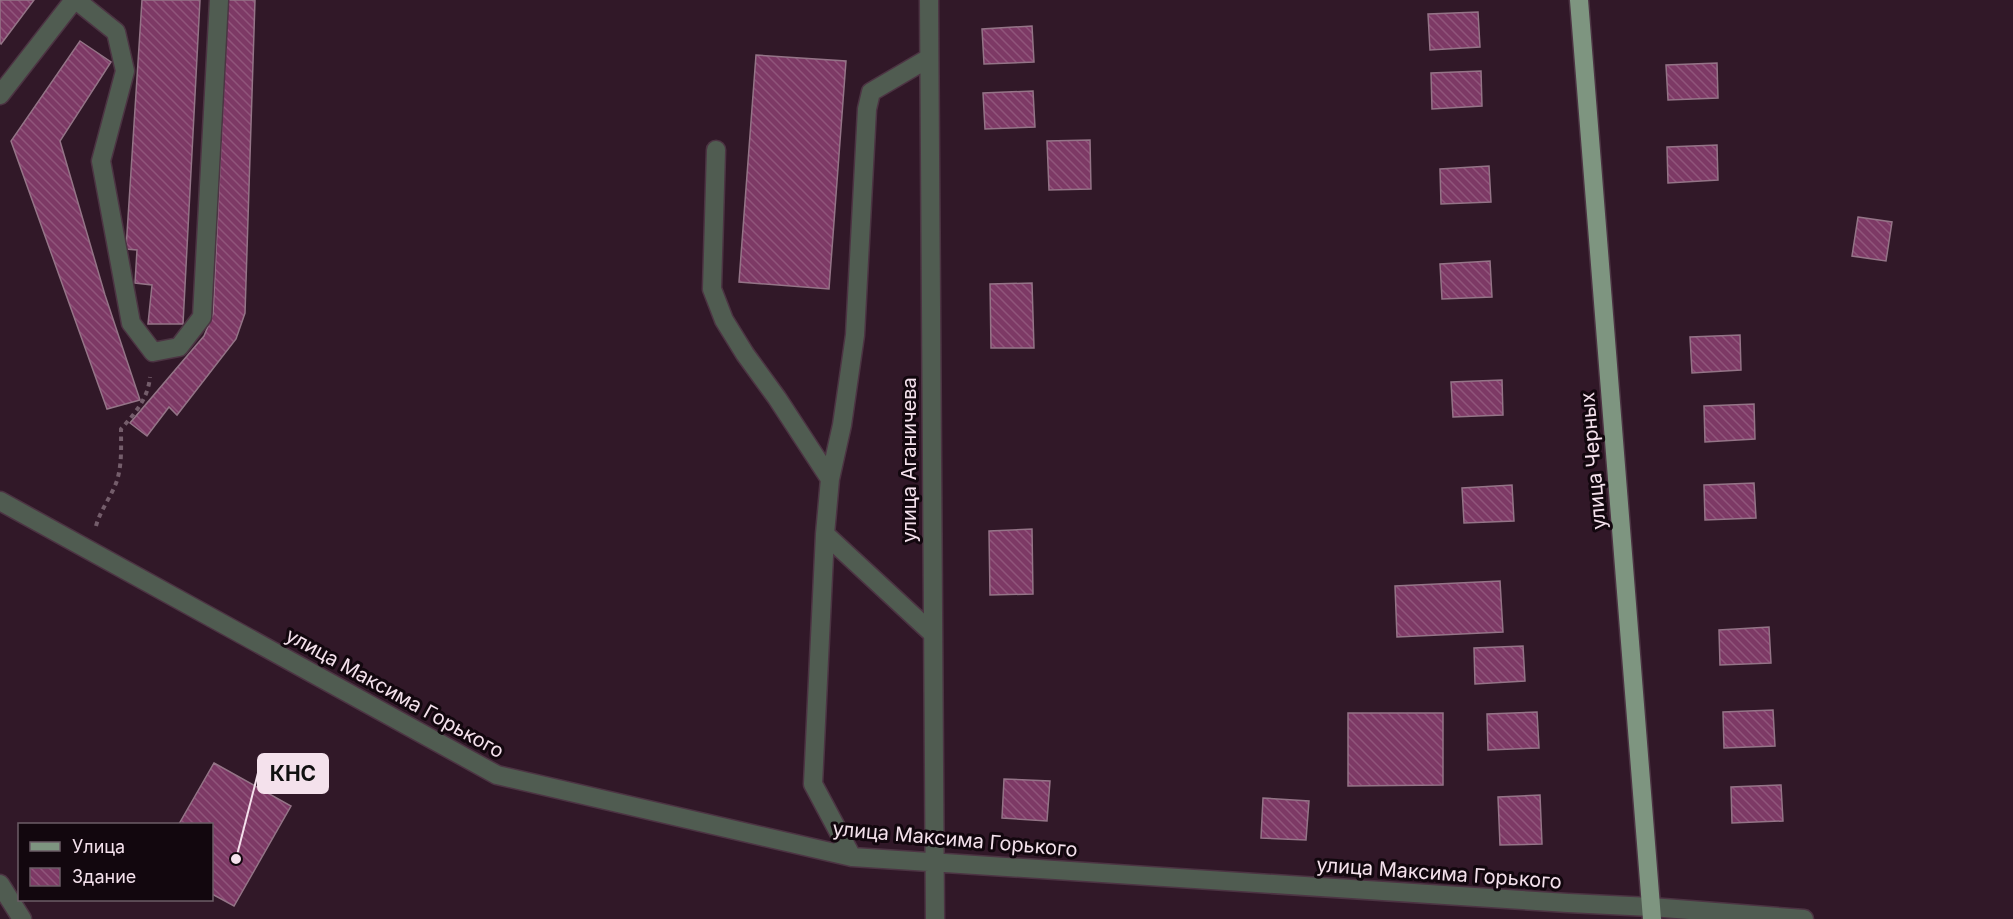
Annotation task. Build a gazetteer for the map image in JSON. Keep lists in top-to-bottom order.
{
  "streets": {
    "main road": ["улица Черных"],
    "street": ["улица Аганичева", "улица Максима Горького"]
  },
  "crossings": [
    ["улица Аганичева", "улица Максима Горького"],
    ["улица Черных", "улица Максима Горького"]
  ],
  "places": ["КНС"],
  "legend": ["Улица", "Здание"]
}
